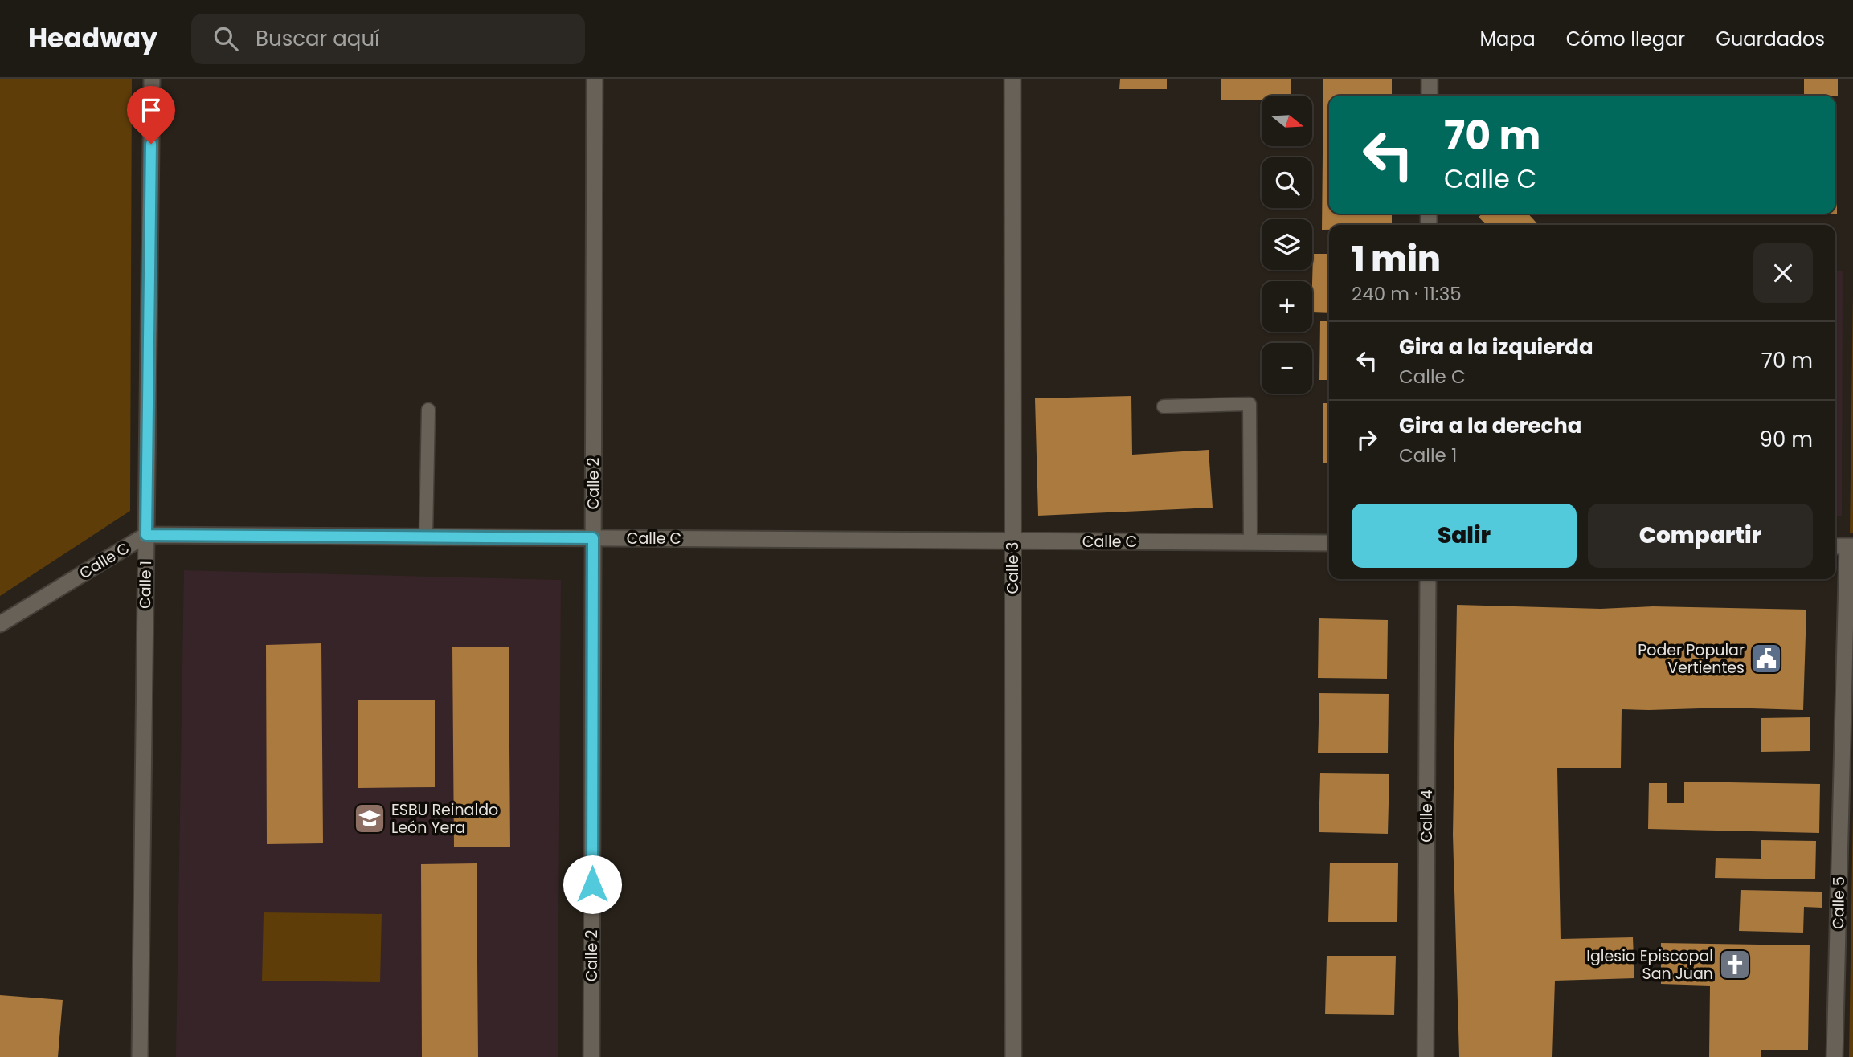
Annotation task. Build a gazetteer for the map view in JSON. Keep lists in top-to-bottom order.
{
  "streets": {
    "street": [
      "Calle 2",
      "Calle C",
      "Calle 3",
      "Calle 1",
      "Calle 4",
      "Calle 5"
    ]
  },
  "crossings": [
    ["Calle 2", "Calle C"],
    ["Calle C", "Calle 3"],
    ["Calle C", "Calle 1"]
  ],
  "places": {
    "public building": ["Poder Popular Vertientes"],
    "school or university": ["ESBU Reinaldo León Yera"],
    "church": ["Iglesia Episcopal San Juan"]
  },
  "north": "right",
  "page": {
    "header": "Headway",
    "search": "Buscar aquí",
    "nav": ["Mapa", "Cómo llegar", "Guardados"],
    "map_buttons": ["+", "−"],
    "turn": ["70 m", "Calle C"],
    "heading": ["1 min", "240 m · 11:35"],
    "list": [
      {
        "name": "Gira a la izquierda",
        "note": "Calle C",
        "value": "70 m"
      },
      {
        "name": "Gira a la derecha",
        "note": "Calle 1",
        "value": "90 m"
      }
    ],
    "buttons": ["Salir", "Compartir"]
  }
}
